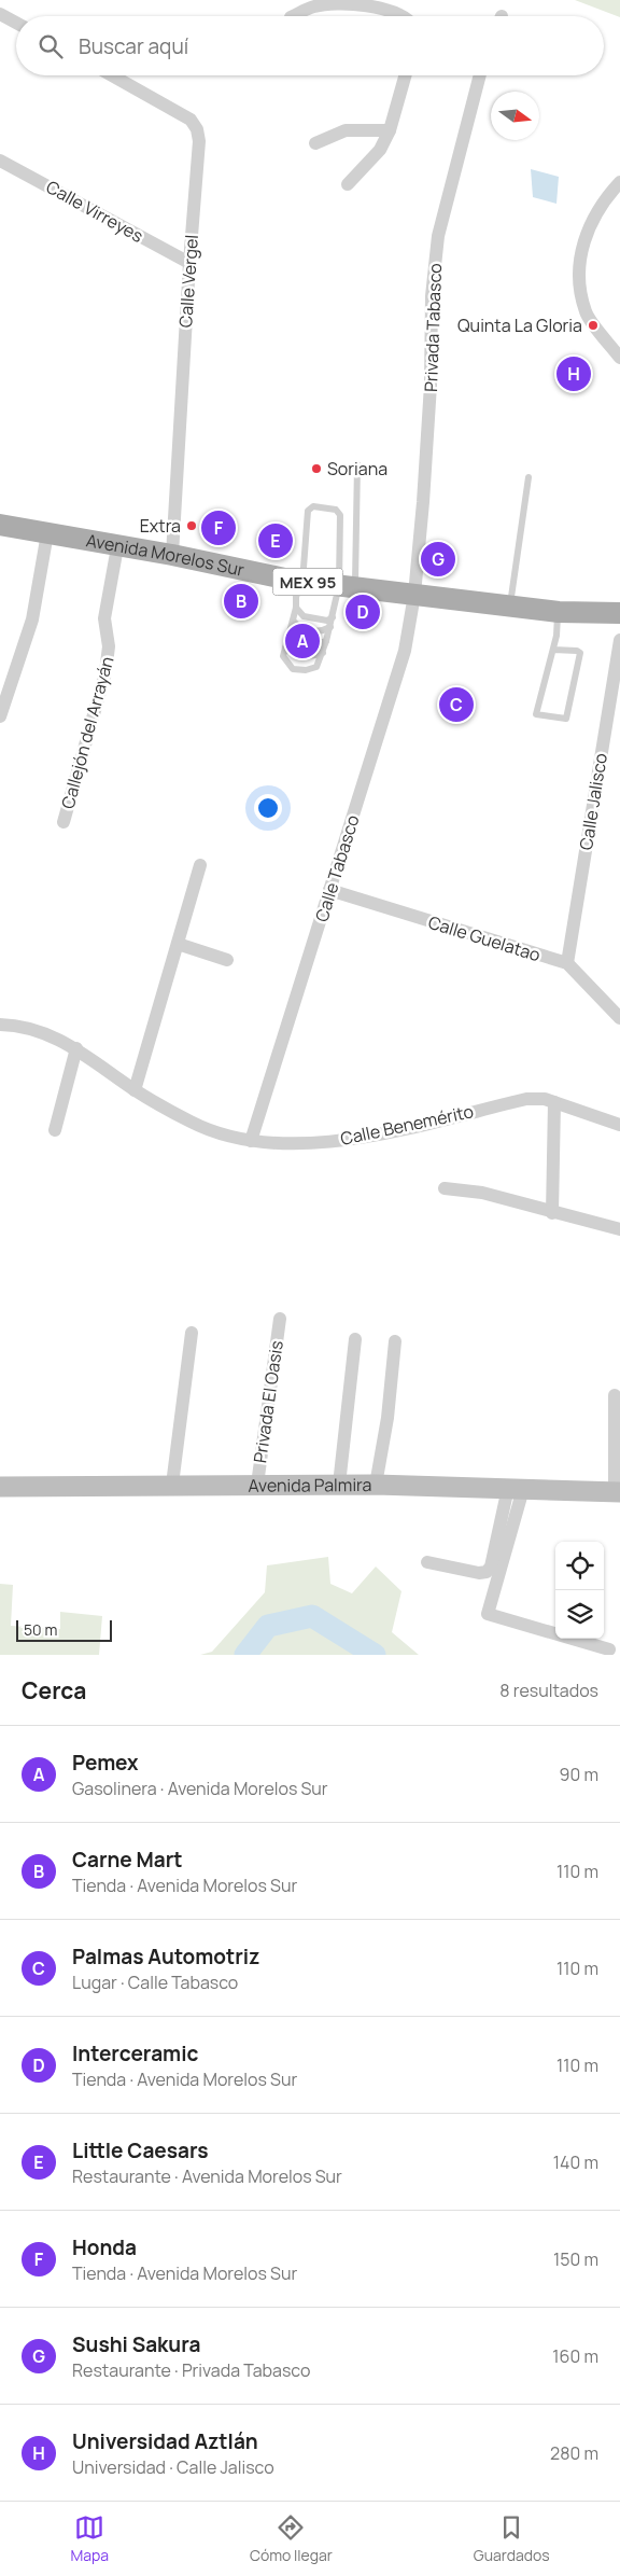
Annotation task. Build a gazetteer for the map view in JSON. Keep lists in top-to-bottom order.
{
  "streets": {
    "main road": ["Avenida Morelos Sur", "MEX 95", "Avenida Palmira"],
    "street": [
      "Calle Virreyes",
      "Calle Vergel",
      "Privada Tabasco",
      "Callejón del Arrayán",
      "Calle Jalisco",
      "Calle Tabasco",
      "Calle Guelatao",
      "Calle Benemérito",
      "Privada El Oasis"
    ]
  },
  "crossings": [
    ["Calle Virreyes", "Calle Vergel"],
    ["Calle Vergel", "Avenida Morelos Sur"],
    ["Privada Tabasco", "Avenida Morelos Sur"],
    ["Privada Tabasco", "Calle Tabasco"],
    ["Avenida Morelos Sur", "Callejón del Arrayán"],
    ["Avenida Morelos Sur", "Calle Tabasco"],
    ["Calle Jalisco", "Calle Guelatao"],
    ["Calle Tabasco", "Calle Guelatao"],
    ["Calle Tabasco", "Calle Benemérito"],
    ["Privada El Oasis", "Avenida Palmira"]
  ],
  "places": ["Quinta La Gloria", "Soriana", "Extra"],
  "scale_bar": "50 m",
  "north": "right",
  "page": {
    "search": "Buscar aquí",
    "pins": [
      "H",
      "F",
      "E",
      "G",
      "B",
      "D",
      "A",
      "C"
    ],
    "scale": "50 m",
    "heading": ["Cerca", "8 resultados"],
    "list": [
      {
        "mark": "A",
        "name": "Pemex",
        "note": "Gasolinera · Avenida Morelos Sur",
        "value": "90 m"
      },
      {
        "mark": "B",
        "name": "Carne Mart",
        "note": "Tienda · Avenida Morelos Sur",
        "value": "110 m"
      },
      {
        "mark": "C",
        "name": "Palmas Automotriz",
        "note": "Lugar · Calle Tabasco",
        "value": "110 m"
      },
      {
        "mark": "D",
        "name": "Interceramic",
        "note": "Tienda · Avenida Morelos Sur",
        "value": "110 m"
      },
      {
        "mark": "E",
        "name": "Little Caesars",
        "note": "Restaurante · Avenida Morelos Sur",
        "value": "140 m"
      },
      {
        "mark": "F",
        "name": "Honda",
        "note": "Tienda · Avenida Morelos Sur",
        "value": "150 m"
      },
      {
        "mark": "G",
        "name": "Sushi Sakura",
        "note": "Restaurante · Privada Tabasco",
        "value": "160 m"
      },
      {
        "mark": "H",
        "name": "Universidad Aztlán",
        "note": "Universidad · Calle Jalisco",
        "value": "280 m"
      }
    ],
    "nav": ["Mapa", "Cómo llegar", "Guardados"]
  }
}
